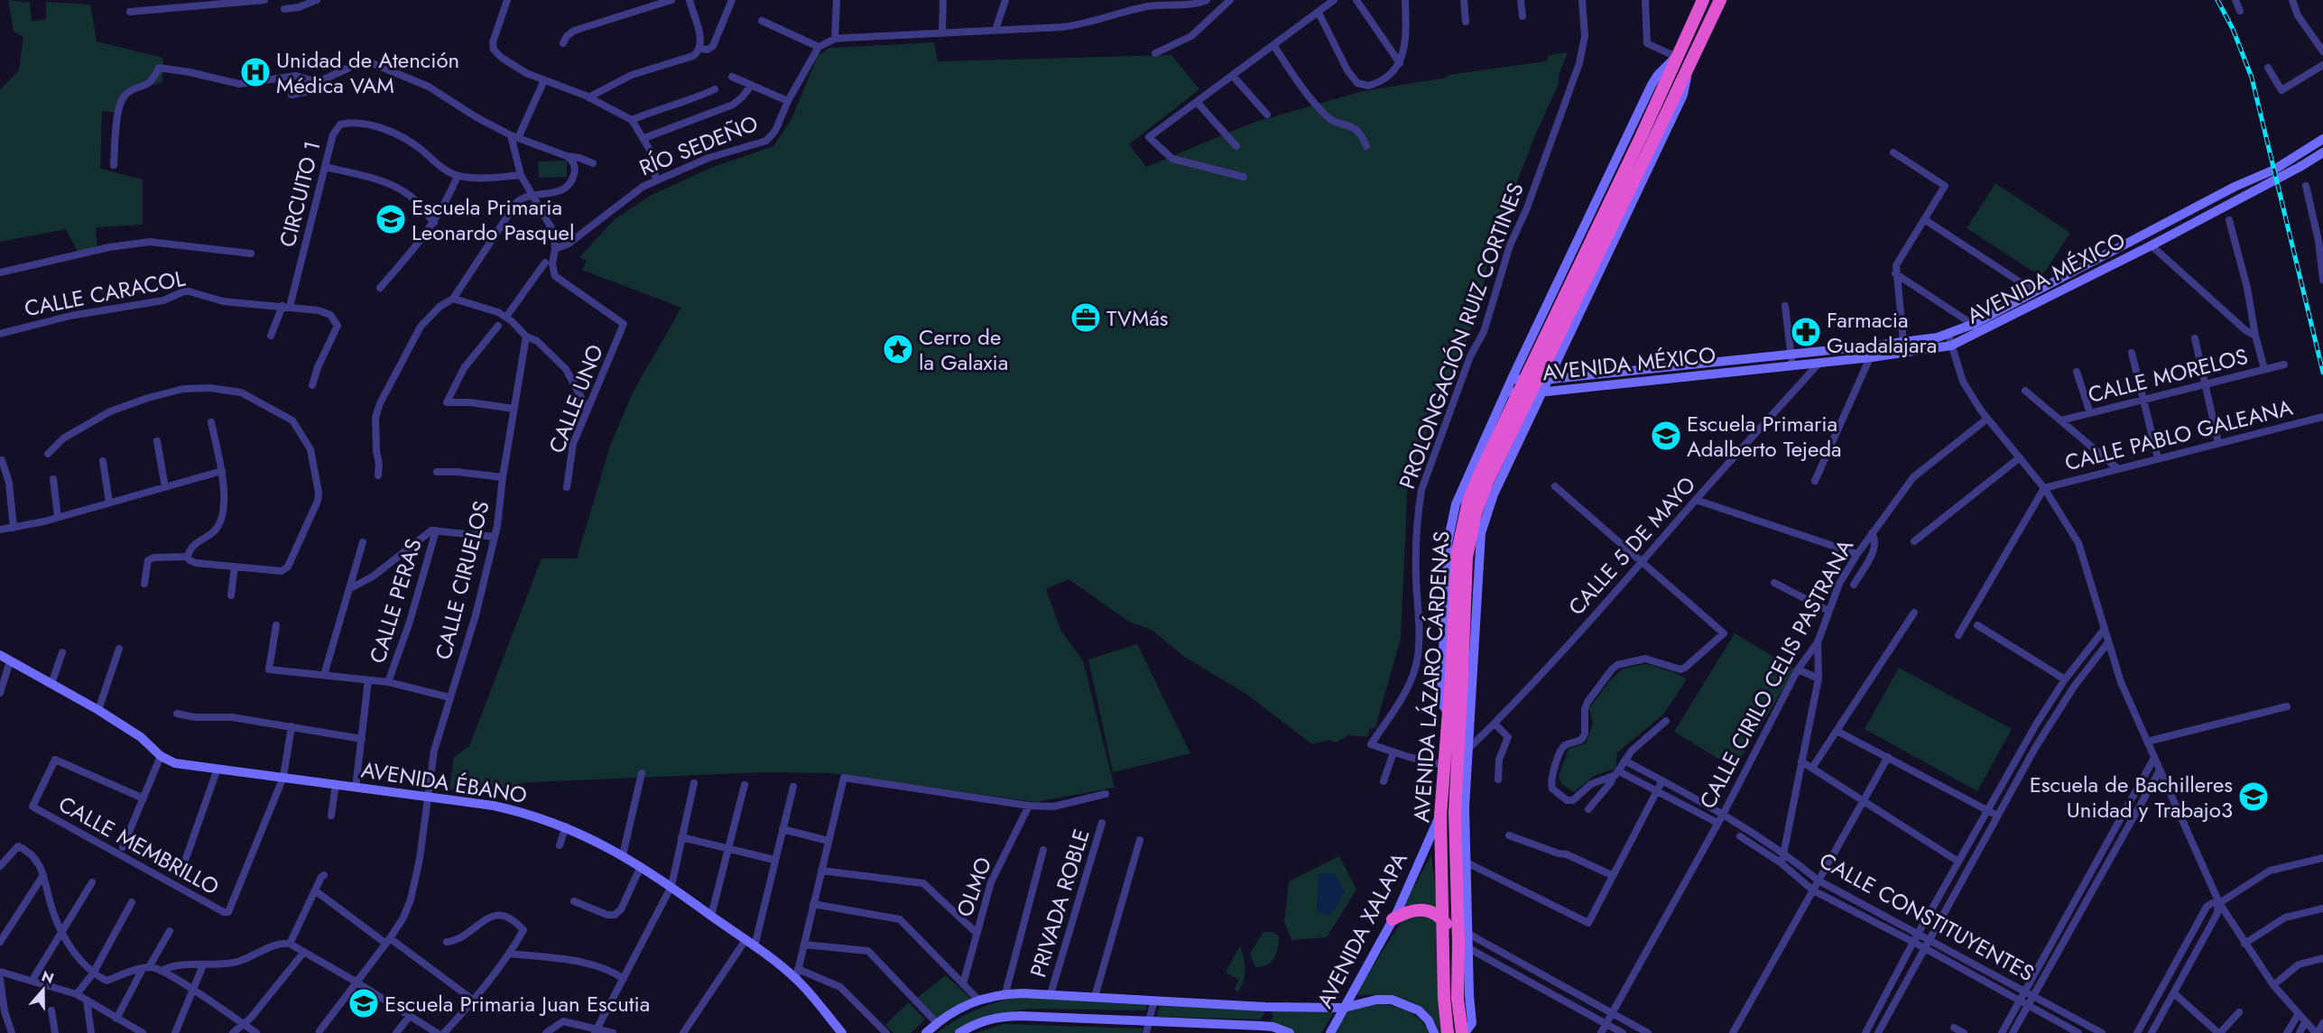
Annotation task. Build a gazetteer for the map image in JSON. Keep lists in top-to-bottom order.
{
  "streets": {
    "highway": ["AVENIDA LÁZARO CÁRDENAS"],
    "main road": ["AVENIDA MÉXICO", "AVENIDA ÉBANO", "AVENIDA XALAPA"],
    "street": [
      "RÍO SEDEÑO",
      "CIRCUITO 1",
      "CALLE CARACOL",
      "PROLONGACIÓN RUIZ CORTINES",
      "CALLE MORELOS",
      "CALLE UNO",
      "CALLE PABLO GALEANA",
      "CALLE 5 DE MAYO",
      "CALLE CIRUELOS",
      "CALLE PERAS",
      "CALLE CIRILO CELIS PASTRANA",
      "CALLE MEMBRILLO",
      "OLMO",
      "PRIVADA ROBLE",
      "CALLE CONSTITUYENTES"
    ]
  },
  "crossings": [
    ["RÍO SEDEÑO", "CALLE UNO"],
    ["CIRCUITO 1", "CALLE CARACOL"],
    ["AVENIDA MÉXICO", "CALLE 5 DE MAYO"],
    ["CALLE CIRUELOS", "AVENIDA ÉBANO"],
    ["CALLE CIRILO CELIS PASTRANA", "CALLE CONSTITUYENTES"],
    ["AVENIDA LÁZARO CÁRDENAS", "AVENIDA XALAPA"],
    ["AVENIDA ÉBANO", "CALLE MEMBRILLO"]
  ],
  "places": {
    "hospital": ["Unidad de Atención Médica VAM"],
    "school or university": [
      "Escuela Primaria Leonardo Pasquel",
      "Escuela Primaria Adalberto Tejeda",
      "Escuela de Bachilleres Unidad y Trabajo3",
      "Escuela Primaria Juan Escutia"
    ],
    "office": ["TVMás"],
    "pharmacy": ["Farmacia Guadalajara"],
    "place": ["Cerro de la Galaxia"]
  },
  "north": "top"
}
